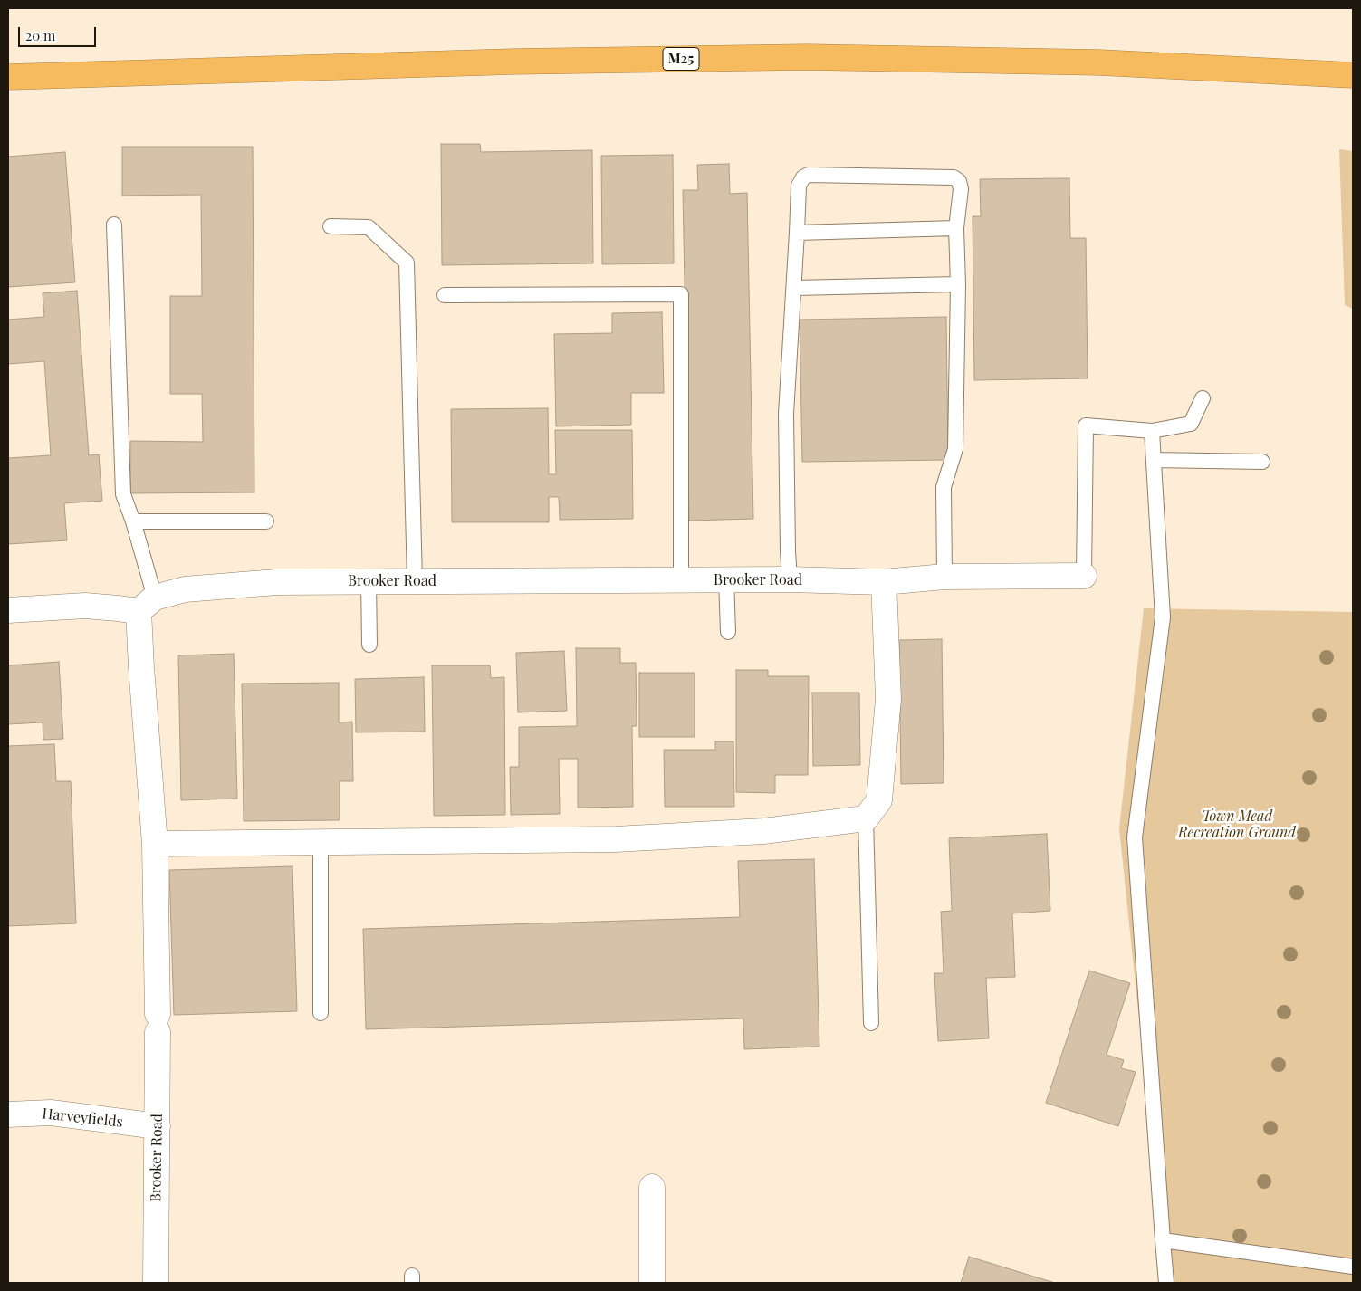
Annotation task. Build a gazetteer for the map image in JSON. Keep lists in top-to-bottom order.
{
  "streets": {
    "highway": ["M25"],
    "street": ["Brooker Road", "Harveyfields"]
  },
  "crossings": [
    ["Brooker Road", "Harveyfields"]
  ],
  "parks": ["Town Mead Recreation Ground"],
  "scale_bar": "20 m"
}
